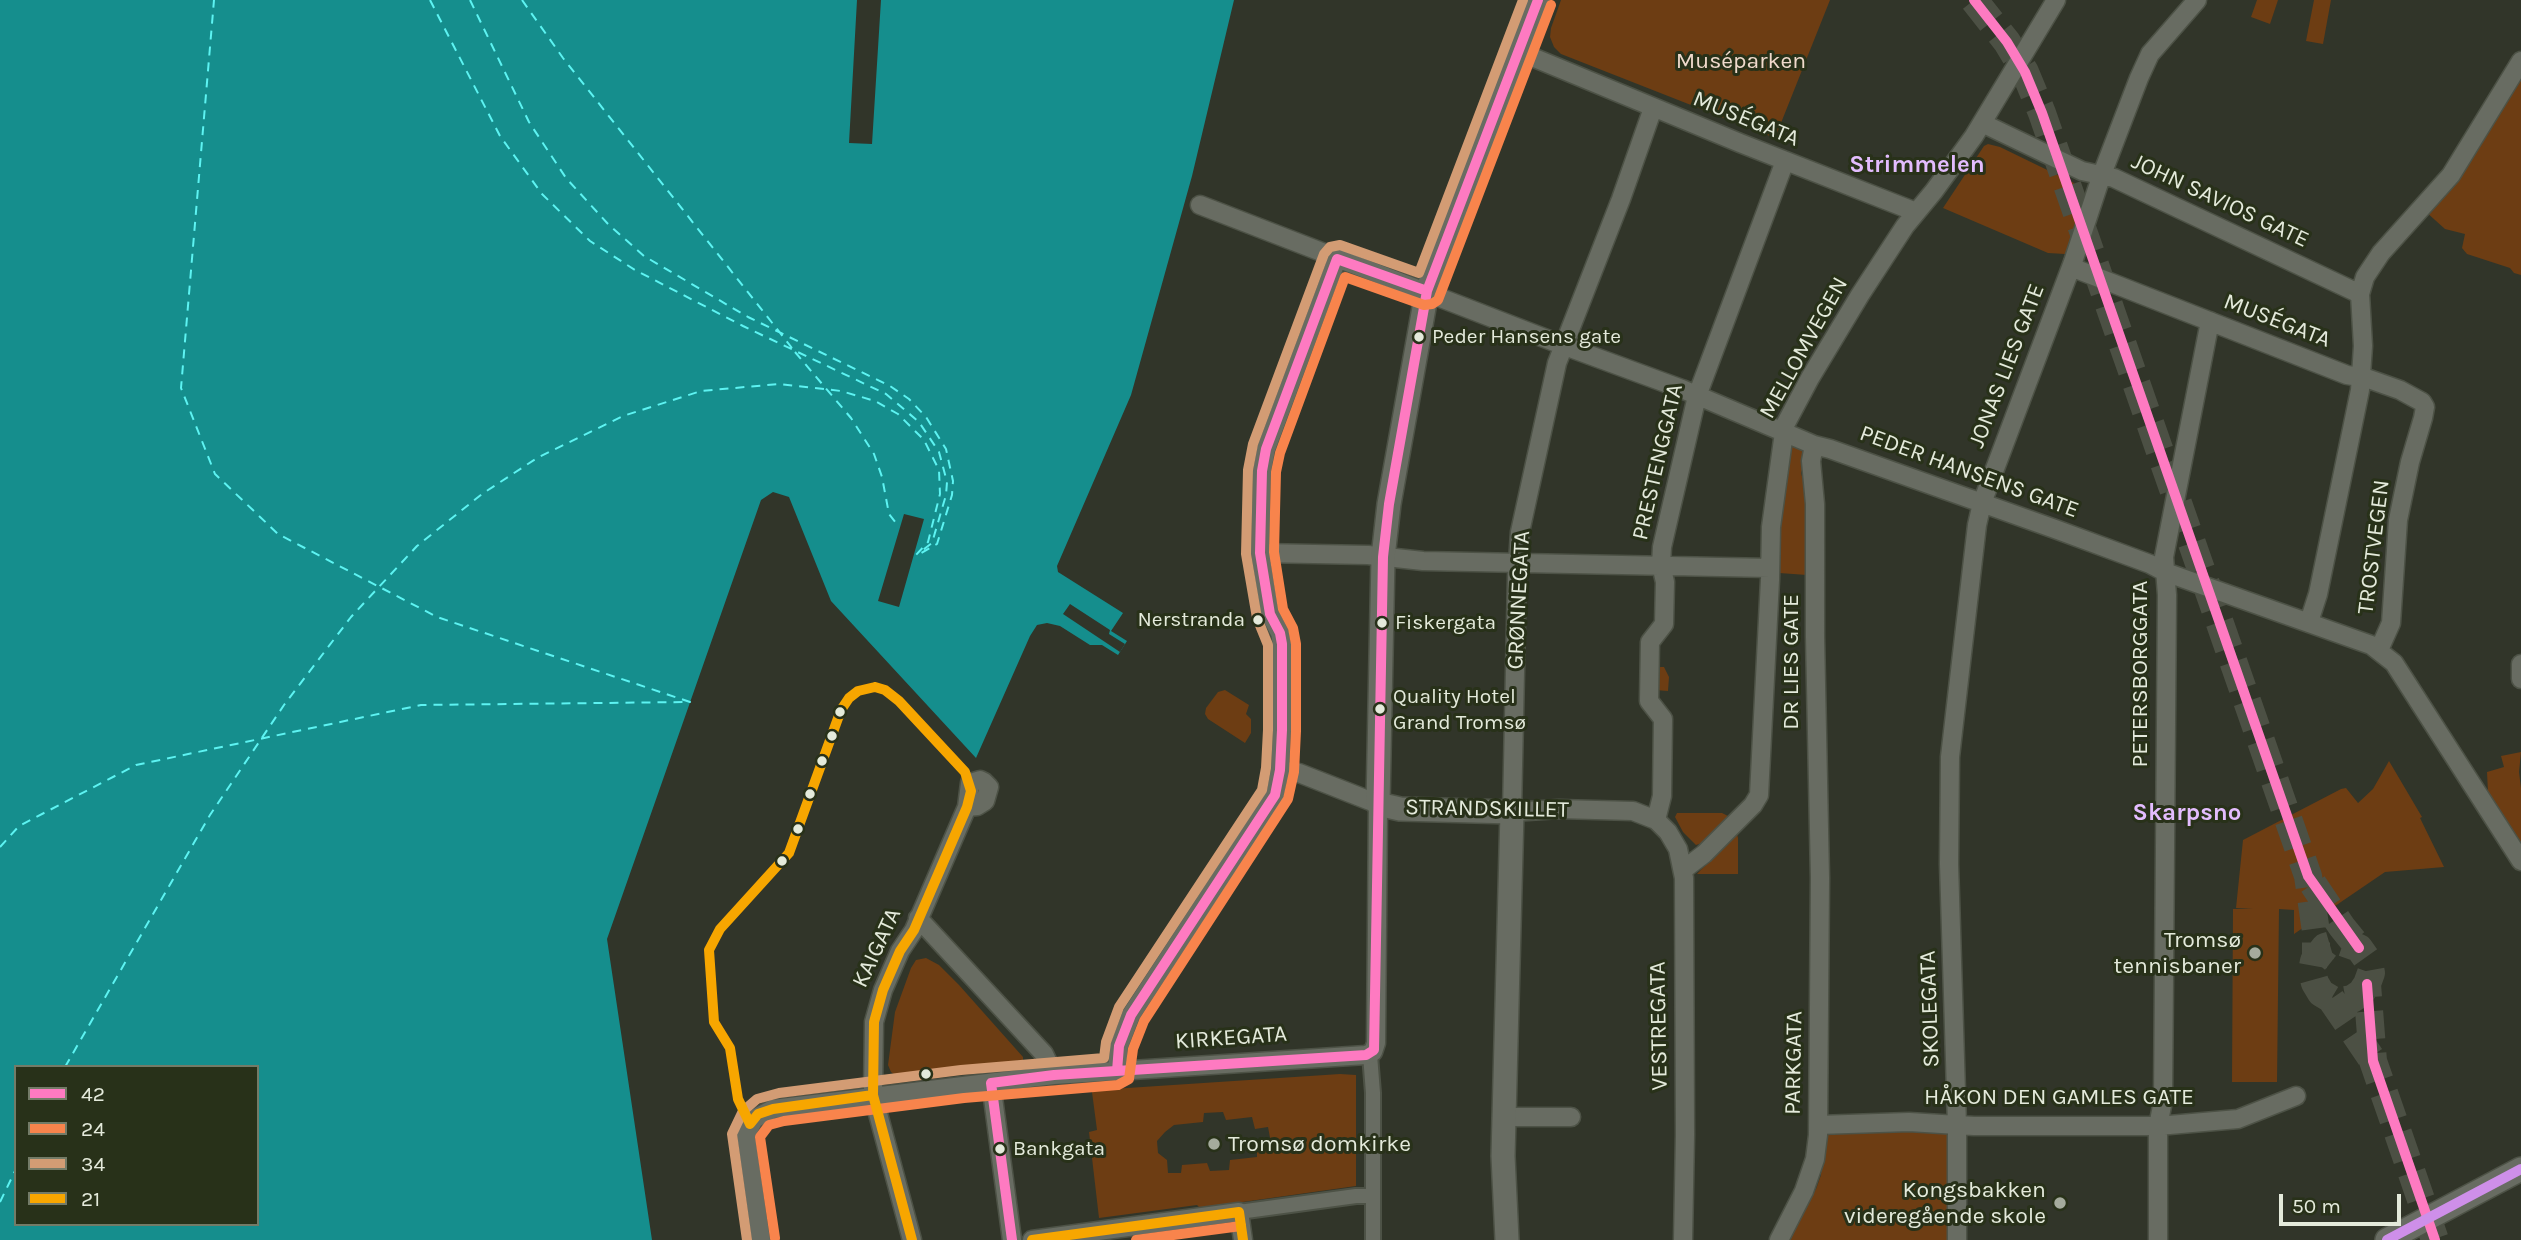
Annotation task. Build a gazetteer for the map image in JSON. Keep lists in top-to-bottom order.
{
  "streets": {
    "street": [
      "MUSÉGATA",
      "JOHN SAVIOS GATE",
      "MELLOMVEGEN",
      "JONAS LIES GATE",
      "PRESTENGGATA",
      "PEDER HANSENS GATE",
      "TROSTVEGEN",
      "GRØNNEGATA",
      "DR LIES GATE",
      "PETERSBORGGATA",
      "STRANDSKILLET",
      "KAIGATA",
      "SKOLEGATA",
      "VESTREGATA",
      "KIRKEGATA",
      "PARKGATA",
      "HÅKON DEN GAMLES GATE"
    ]
  },
  "crossings": [
    ["MUSÉGATA", "MELLOMVEGEN"],
    ["MUSÉGATA", "JONAS LIES GATE"],
    ["MUSÉGATA", "PRESTENGGATA"],
    ["MUSÉGATA", "TROSTVEGEN"],
    ["MUSÉGATA", "GRØNNEGATA"],
    ["MUSÉGATA", "PETERSBORGGATA"],
    ["JOHN SAVIOS GATE", "MELLOMVEGEN"],
    ["JOHN SAVIOS GATE", "JONAS LIES GATE"],
    ["MELLOMVEGEN", "PEDER HANSENS GATE"],
    ["MELLOMVEGEN", "VESTREGATA"],
    ["JONAS LIES GATE", "PEDER HANSENS GATE"],
    ["JONAS LIES GATE", "SKOLEGATA"],
    ["PRESTENGGATA", "PEDER HANSENS GATE"],
    ["PRESTENGGATA", "STRANDSKILLET"],
    ["PRESTENGGATA", "VESTREGATA"],
    ["PEDER HANSENS GATE", "TROSTVEGEN"],
    ["PEDER HANSENS GATE", "GRØNNEGATA"],
    ["PEDER HANSENS GATE", "DR LIES GATE"],
    ["PEDER HANSENS GATE", "PETERSBORGGATA"],
    ["GRØNNEGATA", "STRANDSKILLET"],
    ["DR LIES GATE", "PARKGATA"],
    ["PETERSBORGGATA", "HÅKON DEN GAMLES GATE"],
    ["STRANDSKILLET", "VESTREGATA"],
    ["KAIGATA", "KIRKEGATA"],
    ["SKOLEGATA", "HÅKON DEN GAMLES GATE"],
    ["PARKGATA", "HÅKON DEN GAMLES GATE"]
  ],
  "districts": ["Strimmelen", "Skarpsno"],
  "parks": ["Muséparken"],
  "places": [
    "Peder Hansens gate",
    "Nerstranda",
    "Fiskergata",
    "Quality Hotel Grand Tromsø",
    "Tromsø tennisbaner",
    "Tromsø domkirke",
    "Bankgata",
    "Kongsbakken videregående skole"
  ],
  "lines": [
    "transit line 42",
    "transit line 34",
    "transit line 24",
    "transit line 21"
  ],
  "legend": [
    "42",
    "24",
    "34",
    "21"
  ],
  "scale_bar": "50 m"
}
